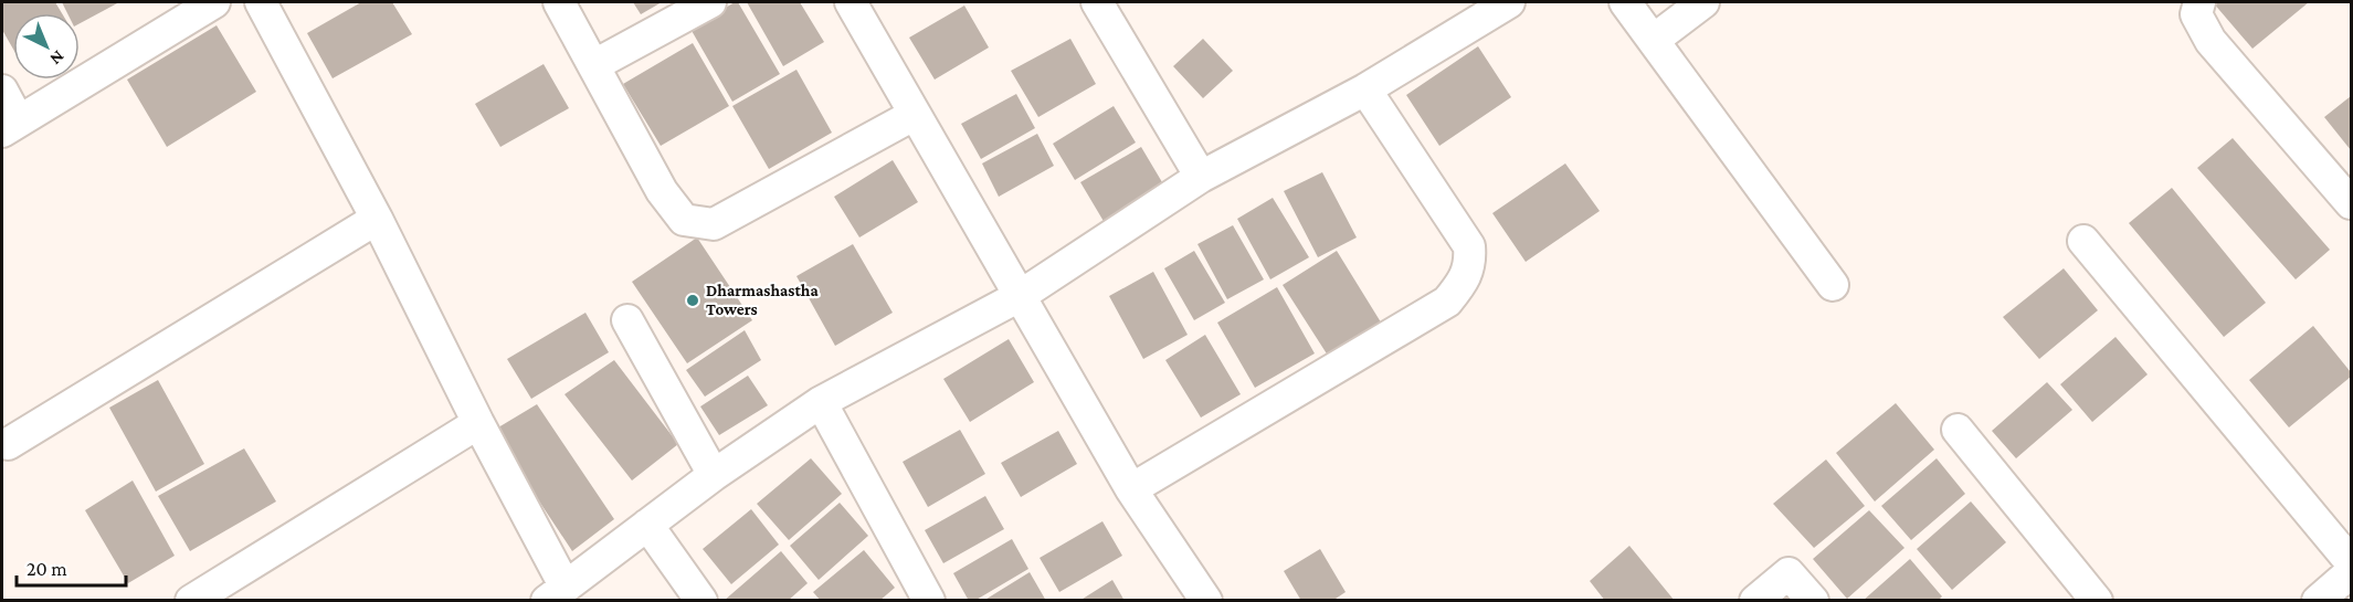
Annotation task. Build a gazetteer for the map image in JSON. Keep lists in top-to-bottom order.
{
  "places": ["Dharmashastha Towers"],
  "scale_bar": "20 m",
  "north": "bottom right"
}
